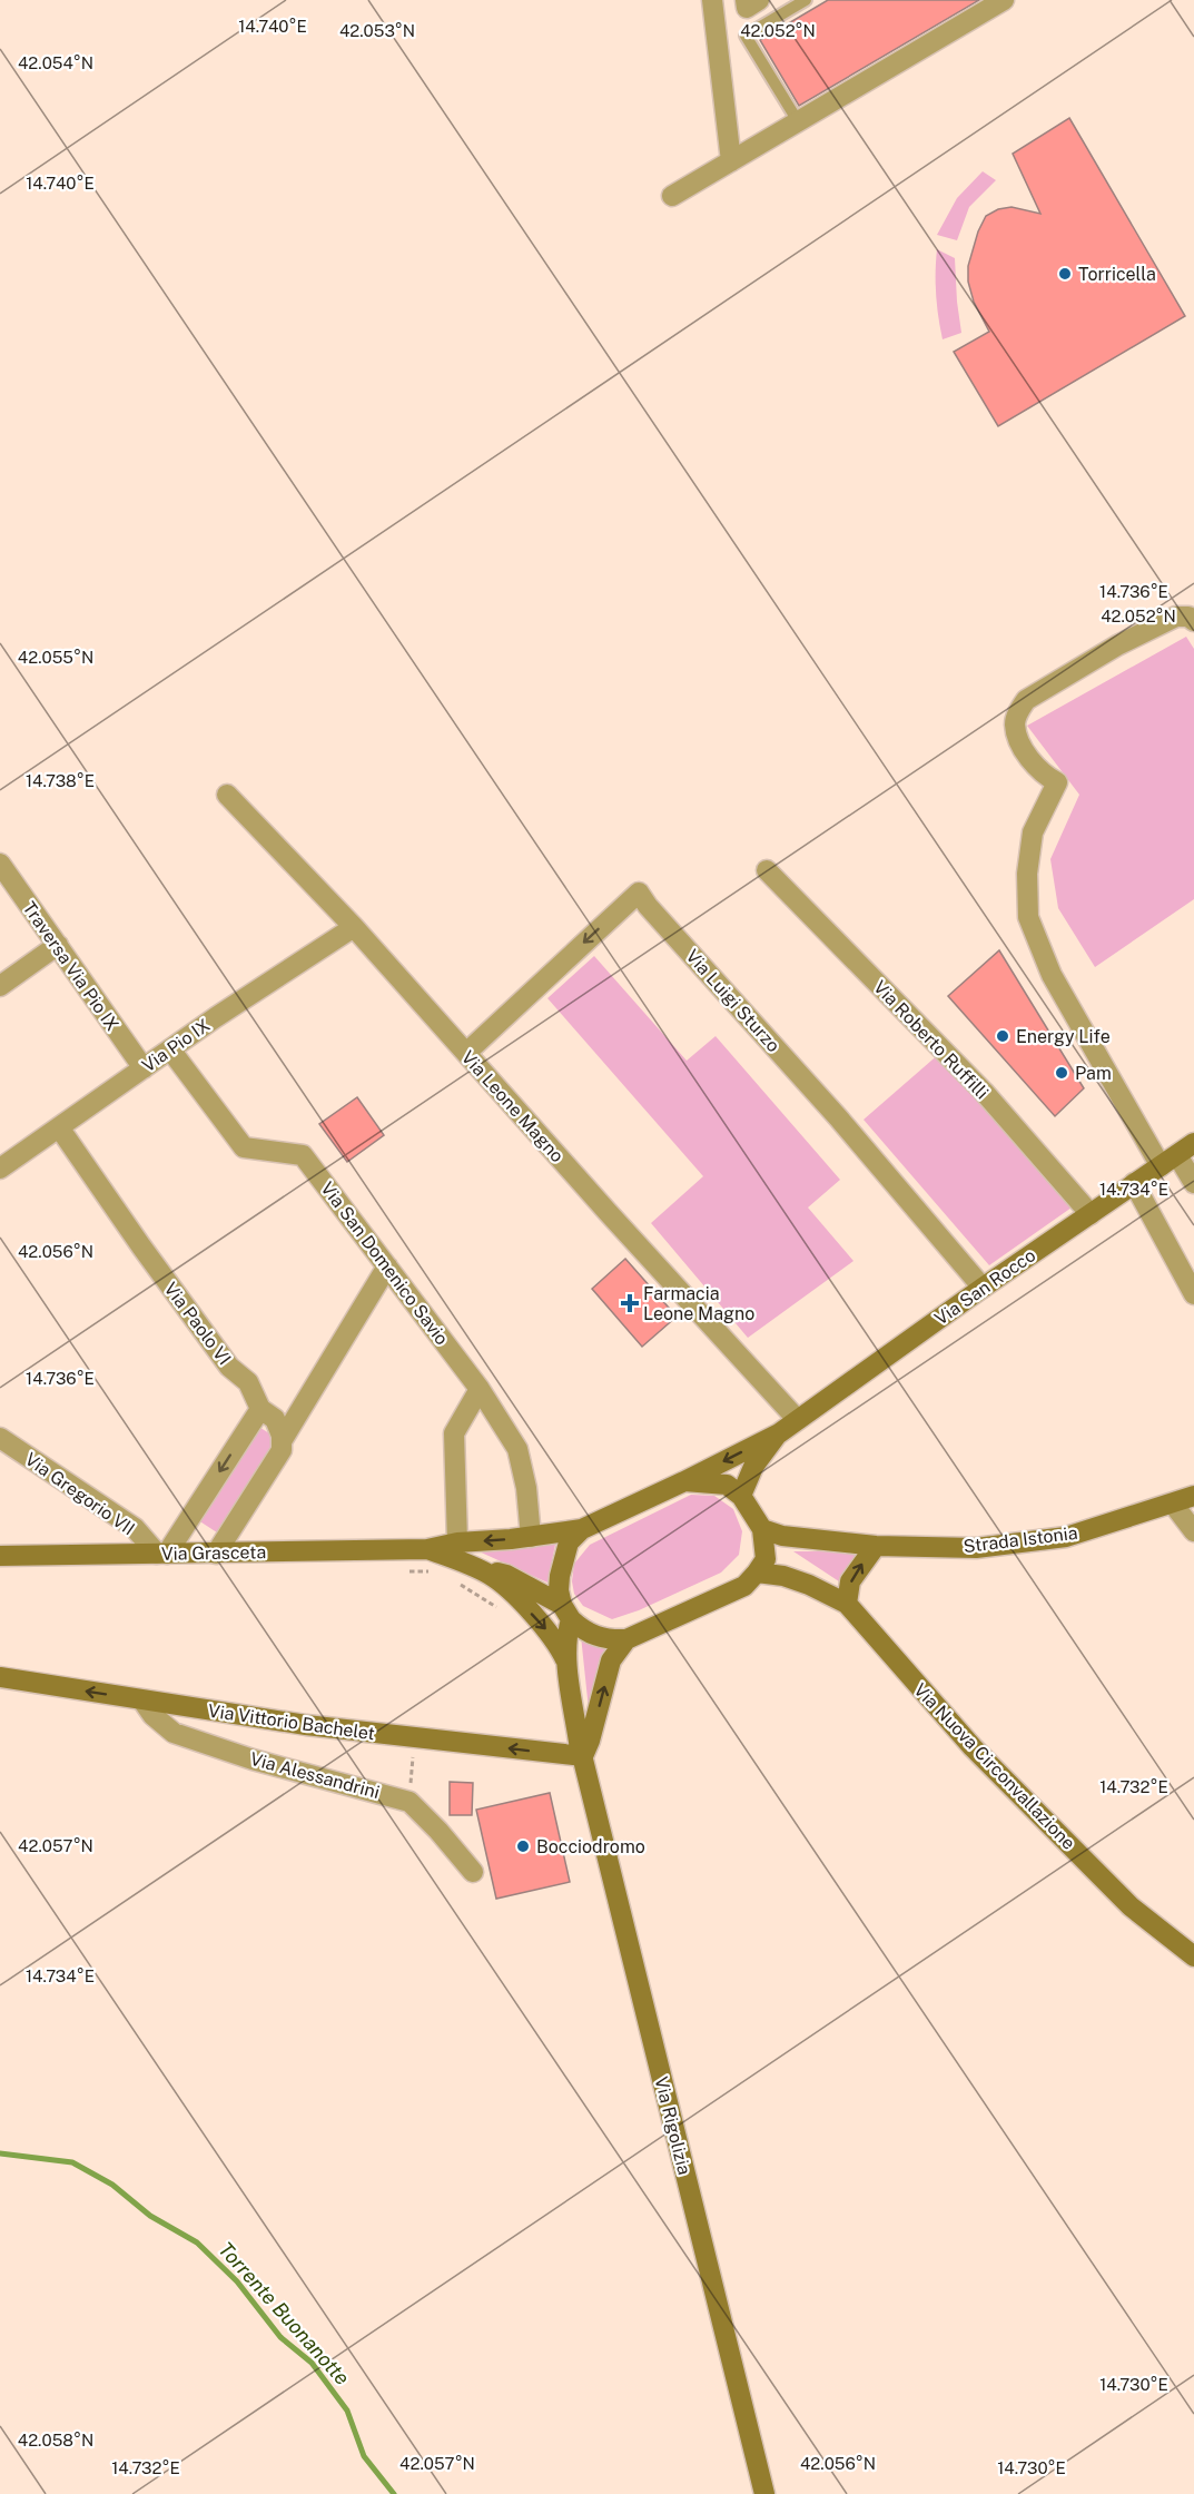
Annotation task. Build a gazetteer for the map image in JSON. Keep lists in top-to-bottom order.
{
  "streets": {
    "street": [
      "Traversa Via Pio IX",
      "Via Luigi Sturzo",
      "Via Roberto Ruffilli",
      "Via Pio IX",
      "Via Leone Magno",
      "Via San Domenico Savio",
      "Via San Rocco",
      "Via Paolo VI",
      "Via Gregorio VII",
      "Strada Istonia",
      "Via Grasceta",
      "Via Vittorio Bachelet",
      "Via Nuova Circonvallazione",
      "Via Alessandrini",
      "Via Rigolizia"
    ]
  },
  "crossings": [
    ["Traversa Via Pio IX", "Via Pio IX"],
    ["Via Luigi Sturzo", "Via Leone Magno"],
    ["Via Luigi Sturzo", "Via San Rocco"],
    ["Via Roberto Ruffilli", "Via San Rocco"],
    ["Via Pio IX", "Via Leone Magno"],
    ["Via Pio IX", "Via San Domenico Savio"],
    ["Via Pio IX", "Via Paolo VI"],
    ["Via Leone Magno", "Via San Rocco"],
    ["Via Gregorio VII", "Via Grasceta"],
    ["Strada Istonia", "Via Nuova Circonvallazione"],
    ["Via Vittorio Bachelet", "Via Alessandrini"],
    ["Via Vittorio Bachelet", "Via Rigolizia"]
  ],
  "water": ["Torrente Buonanotte"],
  "places": {
    "other": [
      "Torricella",
      "Energy Life",
      "Pam",
      "Bocciodromo"
    ],
    "health": ["Farmacia Leone Magno"]
  },
  "coordinates": [
    "14.740°E",
    "42.053°N",
    "42.052°N",
    "42.054°N",
    "14.736°E",
    "42.055°N",
    "14.738°E",
    "14.734°E",
    "42.056°N",
    "14.732°E",
    "42.057°N",
    "14.730°E",
    "42.058°N"
  ]
}
